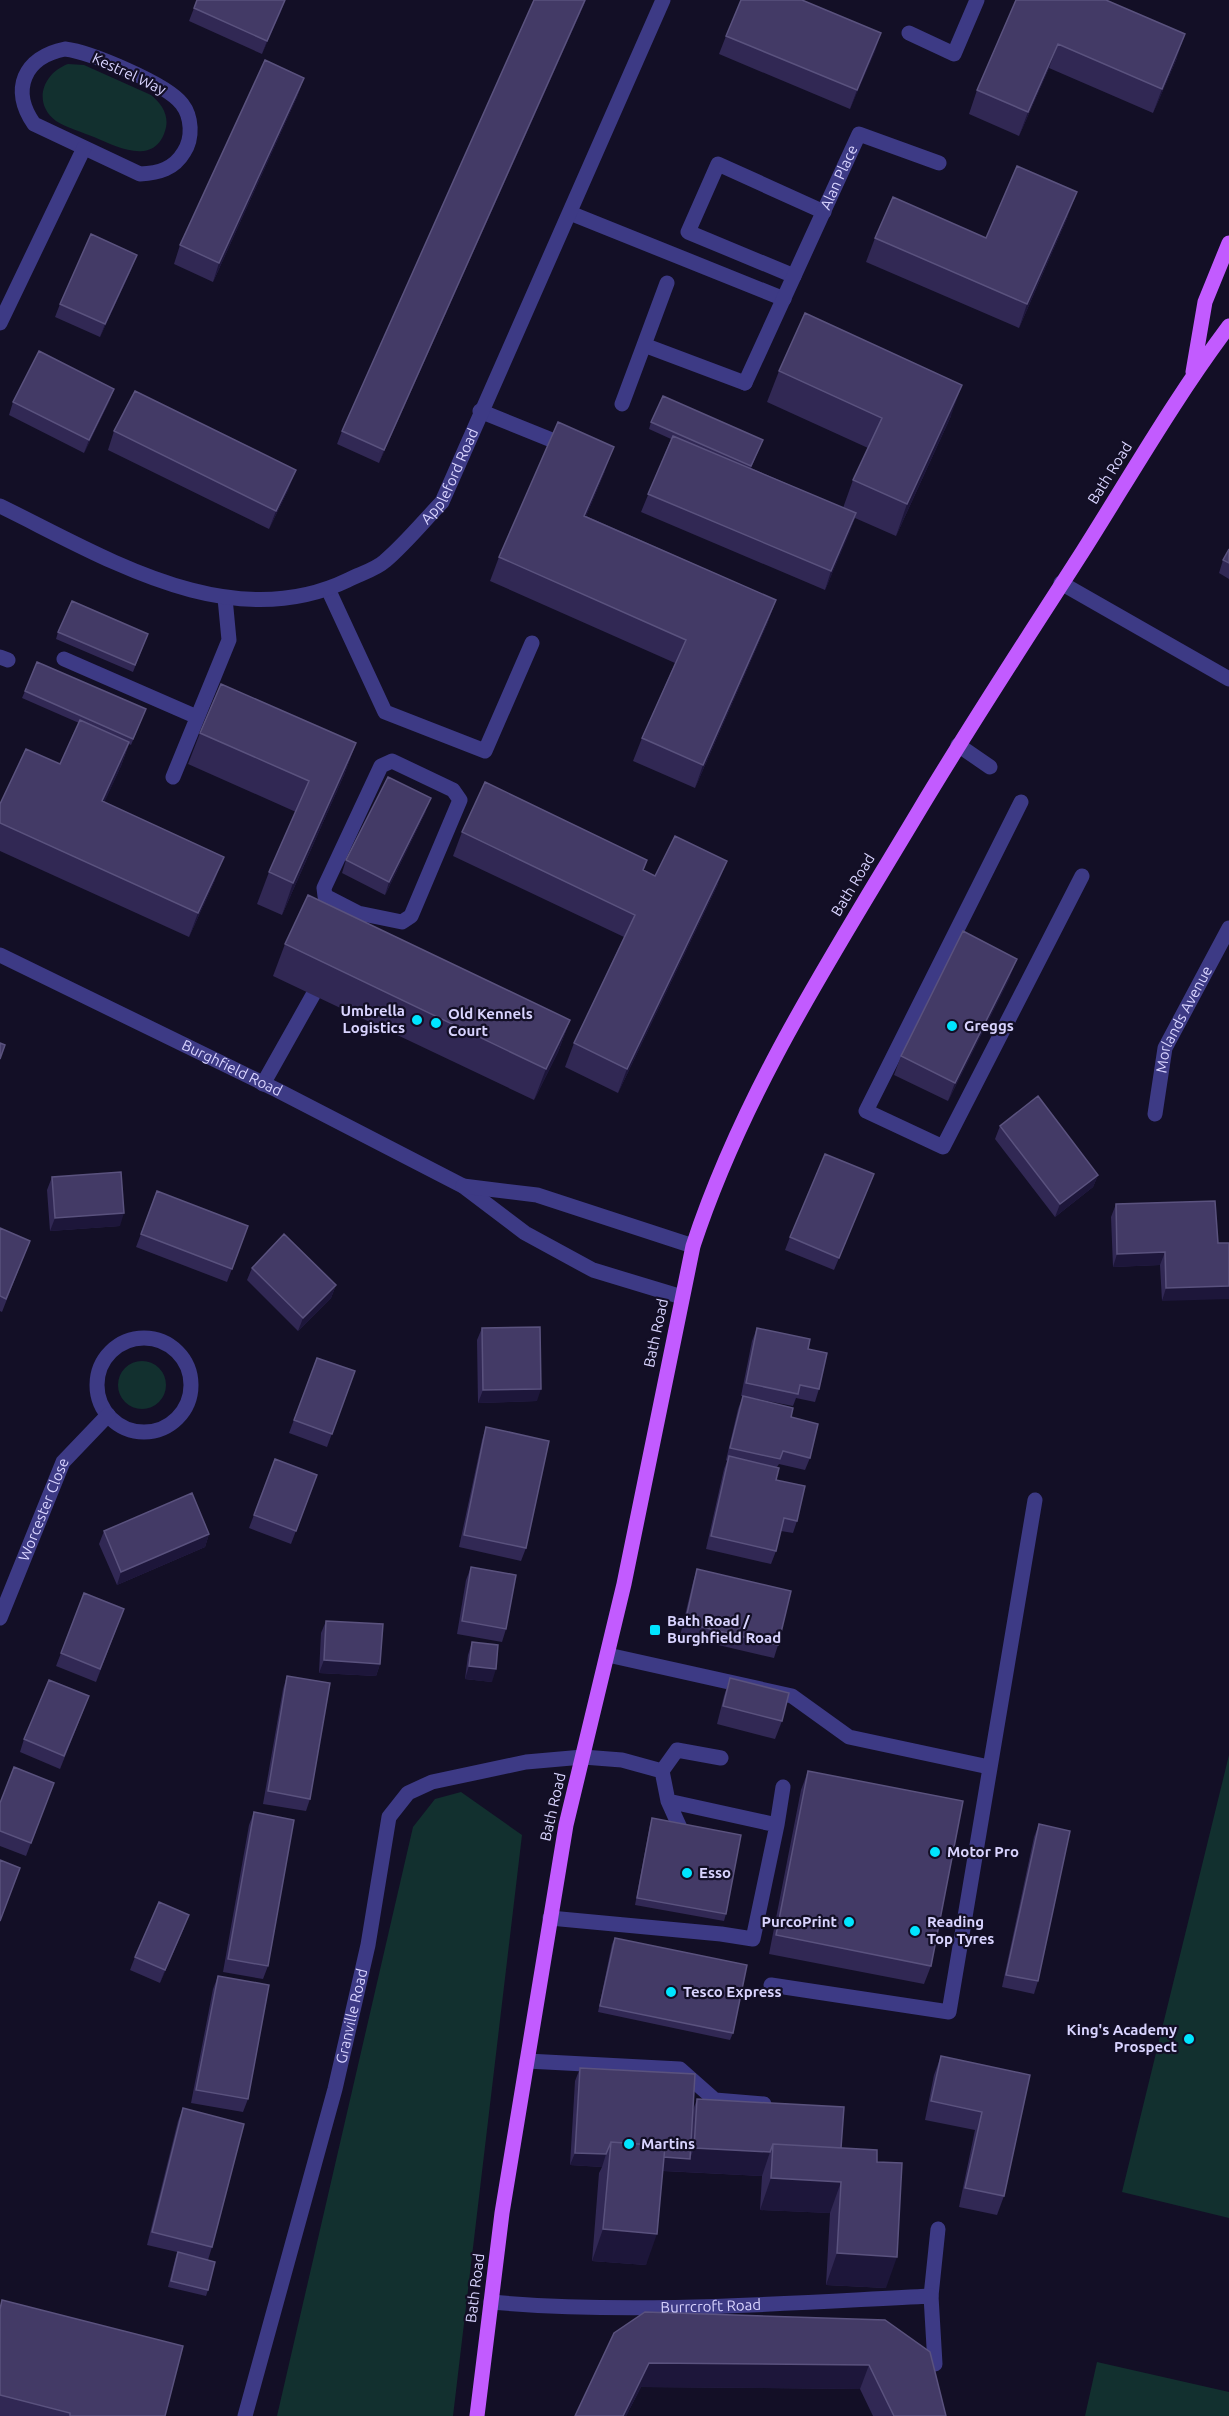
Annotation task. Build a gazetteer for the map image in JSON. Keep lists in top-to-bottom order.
{
  "streets": {
    "main road": ["Bath Road"],
    "street": [
      "Kestrel Way",
      "Alan Place",
      "Appleford Road",
      "Morlands Avenue",
      "Burghfield Road",
      "Worcester Close",
      "Granville Road",
      "Burrcroft Road"
    ]
  },
  "crossings": [
    ["Bath Road", "Burghfield Road"],
    ["Bath Road", "Granville Road"],
    ["Bath Road", "Burrcroft Road"]
  ],
  "places": {
    "other": [
      "Umbrella Logistics",
      "Old Kennels Court",
      "Greggs",
      "Motor Pro",
      "Esso",
      "PurcoPrint",
      "Reading Top Tyres",
      "Tesco Express",
      "King's Academy Prospect",
      "Martins"
    ],
    "transit": ["Bath Road / Burghfield Road"]
  }
}
